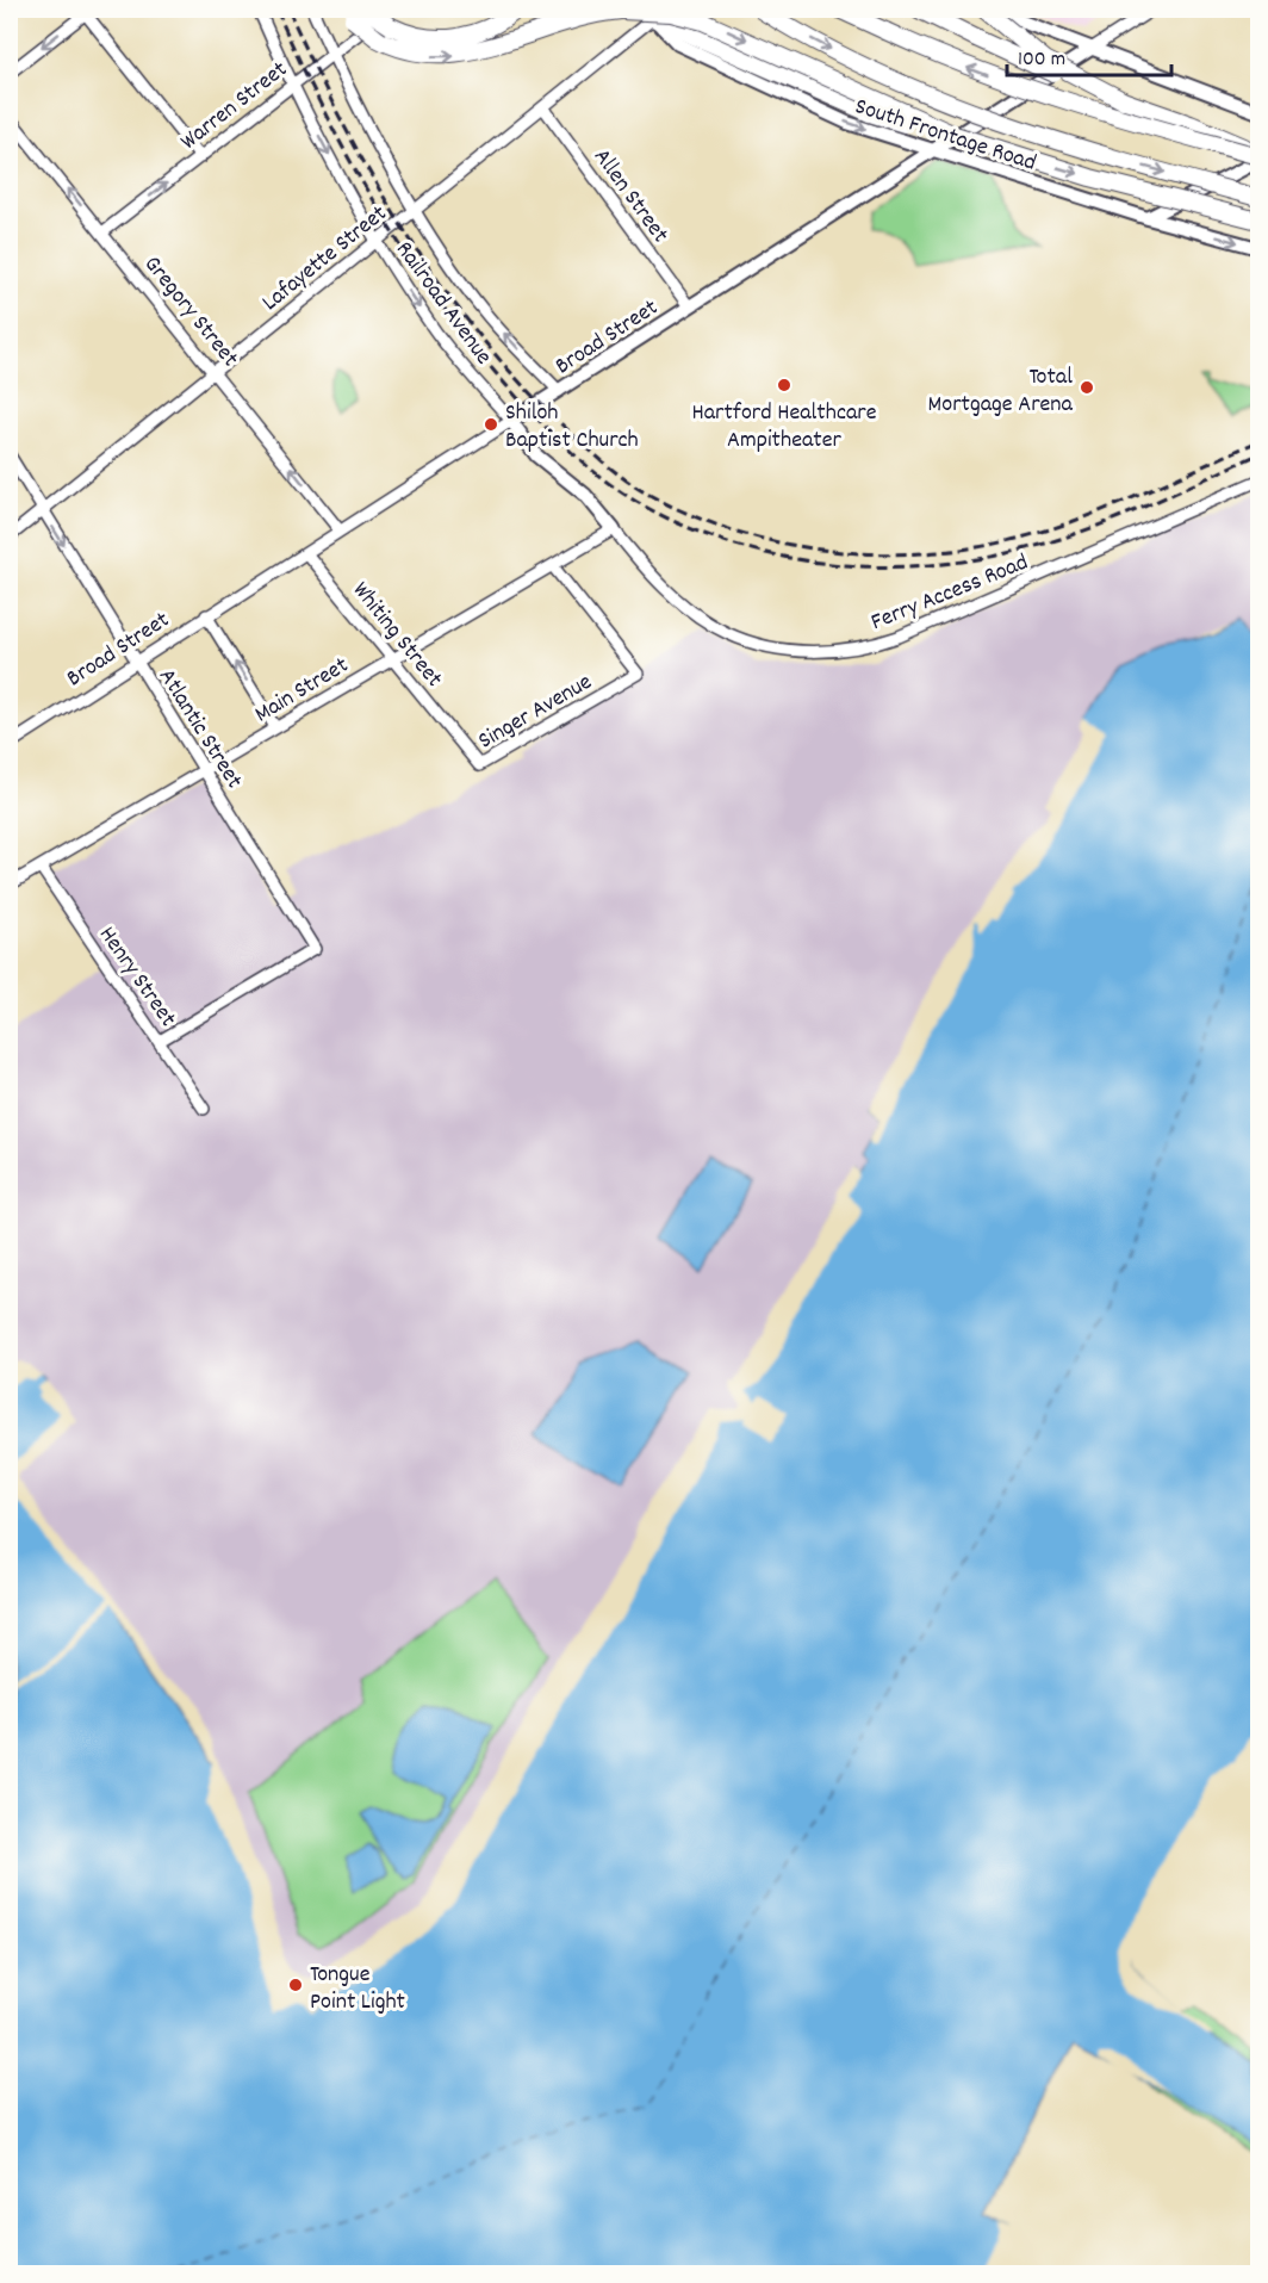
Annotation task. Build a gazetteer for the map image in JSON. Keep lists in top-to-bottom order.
{
  "streets": {
    "main road": ["South Frontage Road", "Broad Street", "Ferry Access Road"],
    "street": [
      "Warren Street",
      "Allen Street",
      "Lafayette Street",
      "Railroad Avenue",
      "Gregory Street",
      "Whiting Street",
      "Main Street",
      "Singer Avenue",
      "Atlantic Street",
      "Henry Street"
    ]
  },
  "crossings": [
    ["Warren Street", "Railroad Avenue"],
    ["Warren Street", "Gregory Street"],
    ["South Frontage Road", "Lafayette Street"],
    ["South Frontage Road", "Broad Street"],
    ["Allen Street", "Lafayette Street"],
    ["Allen Street", "Broad Street"],
    ["Lafayette Street", "Railroad Avenue"],
    ["Lafayette Street", "Gregory Street"],
    ["Lafayette Street", "Atlantic Street"],
    ["Railroad Avenue", "Broad Street"],
    ["Railroad Avenue", "Ferry Access Road"],
    ["Gregory Street", "Broad Street"],
    ["Broad Street", "Ferry Access Road"],
    ["Broad Street", "Whiting Street"],
    ["Broad Street", "Atlantic Street"],
    ["Ferry Access Road", "Main Street"],
    ["Whiting Street", "Main Street"],
    ["Whiting Street", "Singer Avenue"],
    ["Main Street", "Singer Avenue"],
    ["Main Street", "Atlantic Street"],
    ["Main Street", "Henry Street"],
    ["Atlantic Street", "Henry Street"]
  ],
  "one_way": ["South Frontage Road", "Gregory Street"],
  "places": [
    "Hartford Healthcare Ampitheater",
    "Total Mortgage Arena",
    "Shiloh Baptist Church",
    "Tongue Point Light"
  ],
  "scale_bar": "100 m"
}
